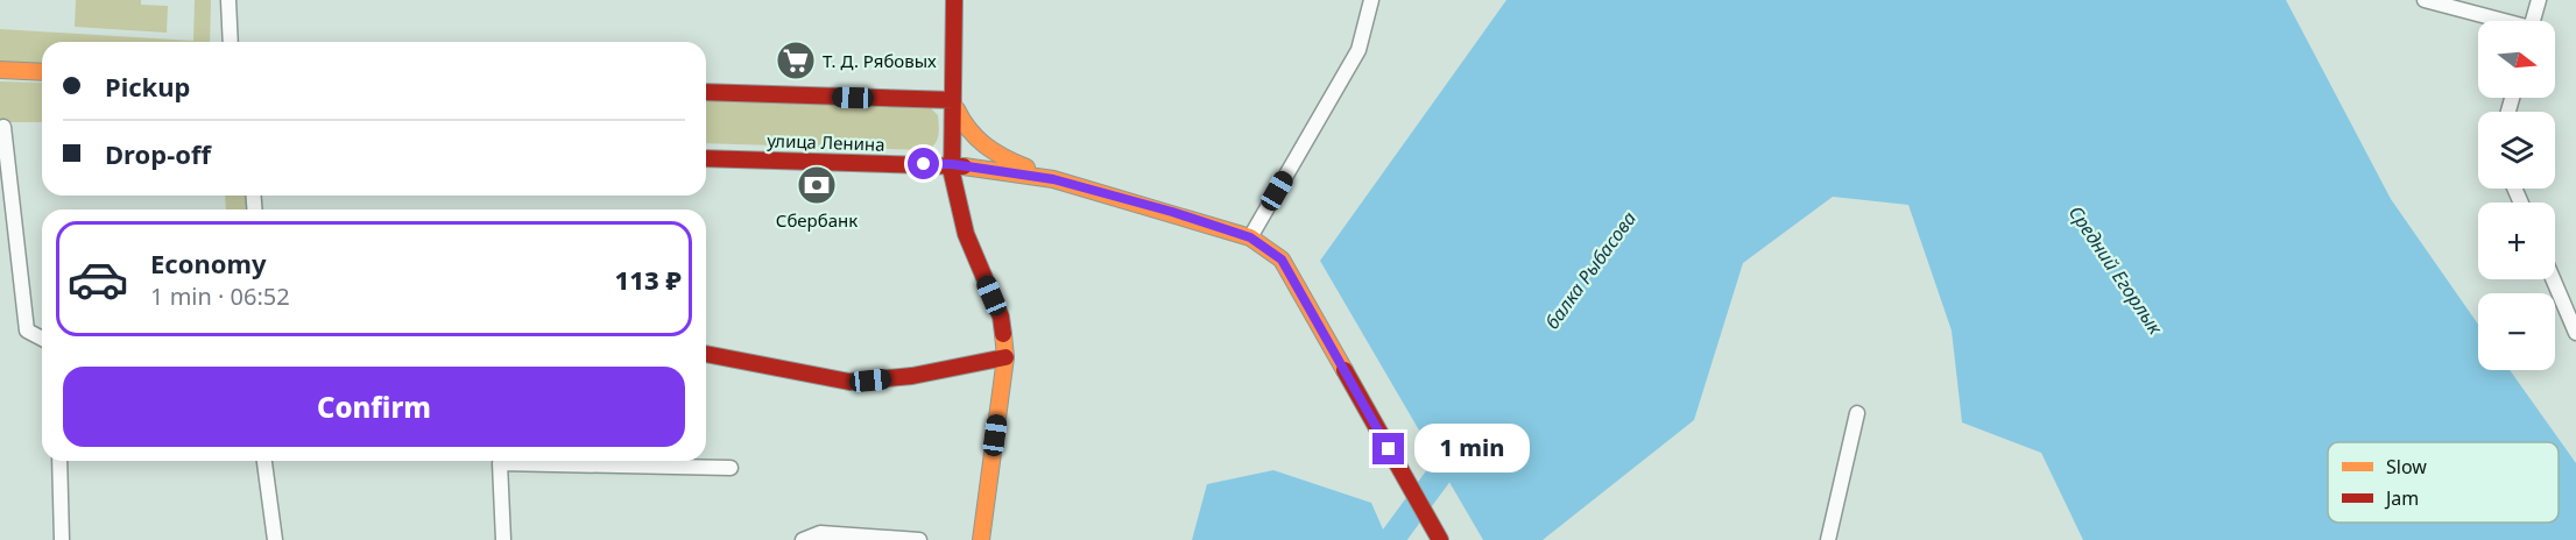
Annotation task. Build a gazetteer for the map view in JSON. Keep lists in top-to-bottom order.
{
  "streets": {
    "main road": ["улица Ленина"]
  },
  "water": ["балка Рыбасова", "Средний Егорлык"],
  "places": {
    "supermarket": ["Т. Д. Рябовых"],
    "bank": ["Сбербанк"]
  },
  "legend": ["Slow", "Jam"],
  "north": "right",
  "page": {
    "map_buttons": ["+", "−"],
    "banner": ["Pickup", "Drop-off"],
    "list": [
      {
        "name": "Economy",
        "note": "1 min · 06:52",
        "value": "113 ₽"
      }
    ],
    "buttons": "Confirm",
    "bubble": "1 min"
  }
}
